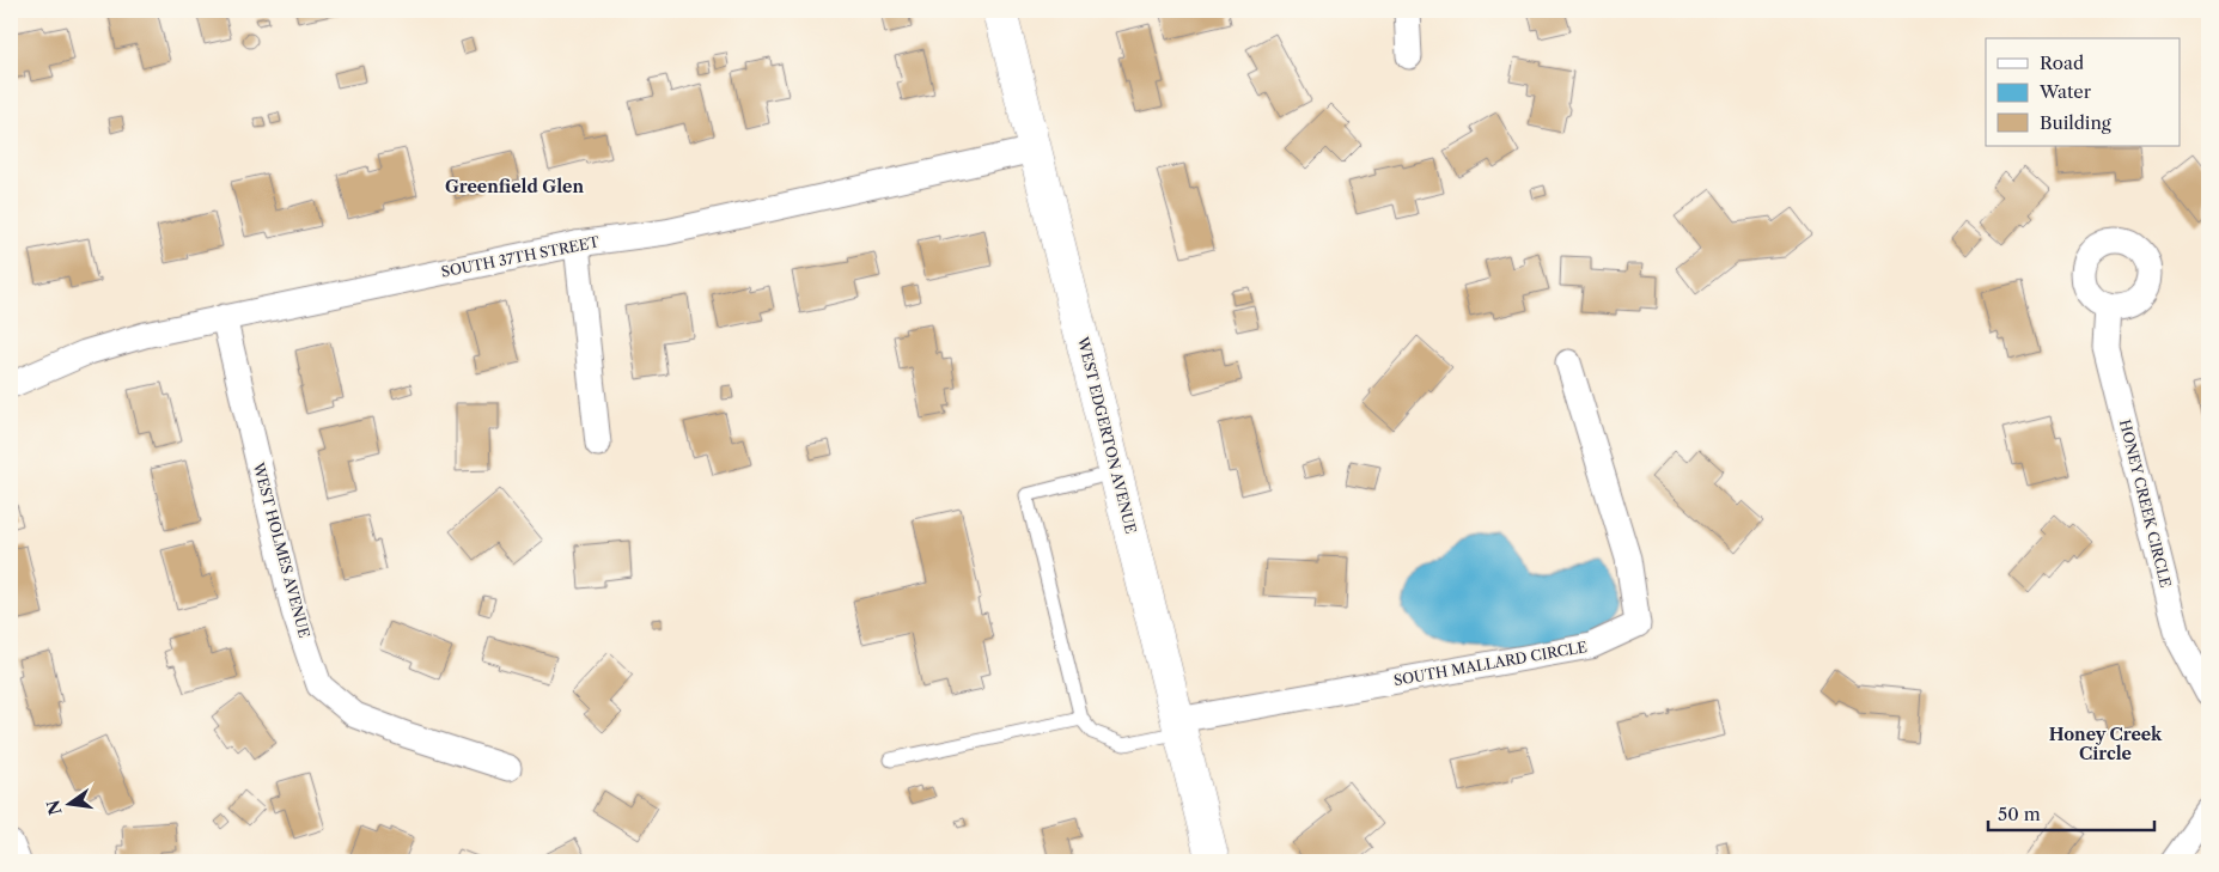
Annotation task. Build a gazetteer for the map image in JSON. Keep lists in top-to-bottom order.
{
  "streets": {
    "street": [
      "SOUTH 37TH STREET",
      "WEST EDGERTON AVENUE",
      "HONEY CREEK CIRCLE",
      "WEST HOLMES AVENUE",
      "SOUTH MALLARD CIRCLE"
    ]
  },
  "crossings": [
    ["SOUTH 37TH STREET", "WEST EDGERTON AVENUE"],
    ["SOUTH 37TH STREET", "WEST HOLMES AVENUE"],
    ["WEST EDGERTON AVENUE", "SOUTH MALLARD CIRCLE"]
  ],
  "districts": ["Greenfield Glen", "Honey Creek Circle"],
  "legend": ["Road", "Water", "Building"],
  "scale_bar": "50 m",
  "north": "left"
}
